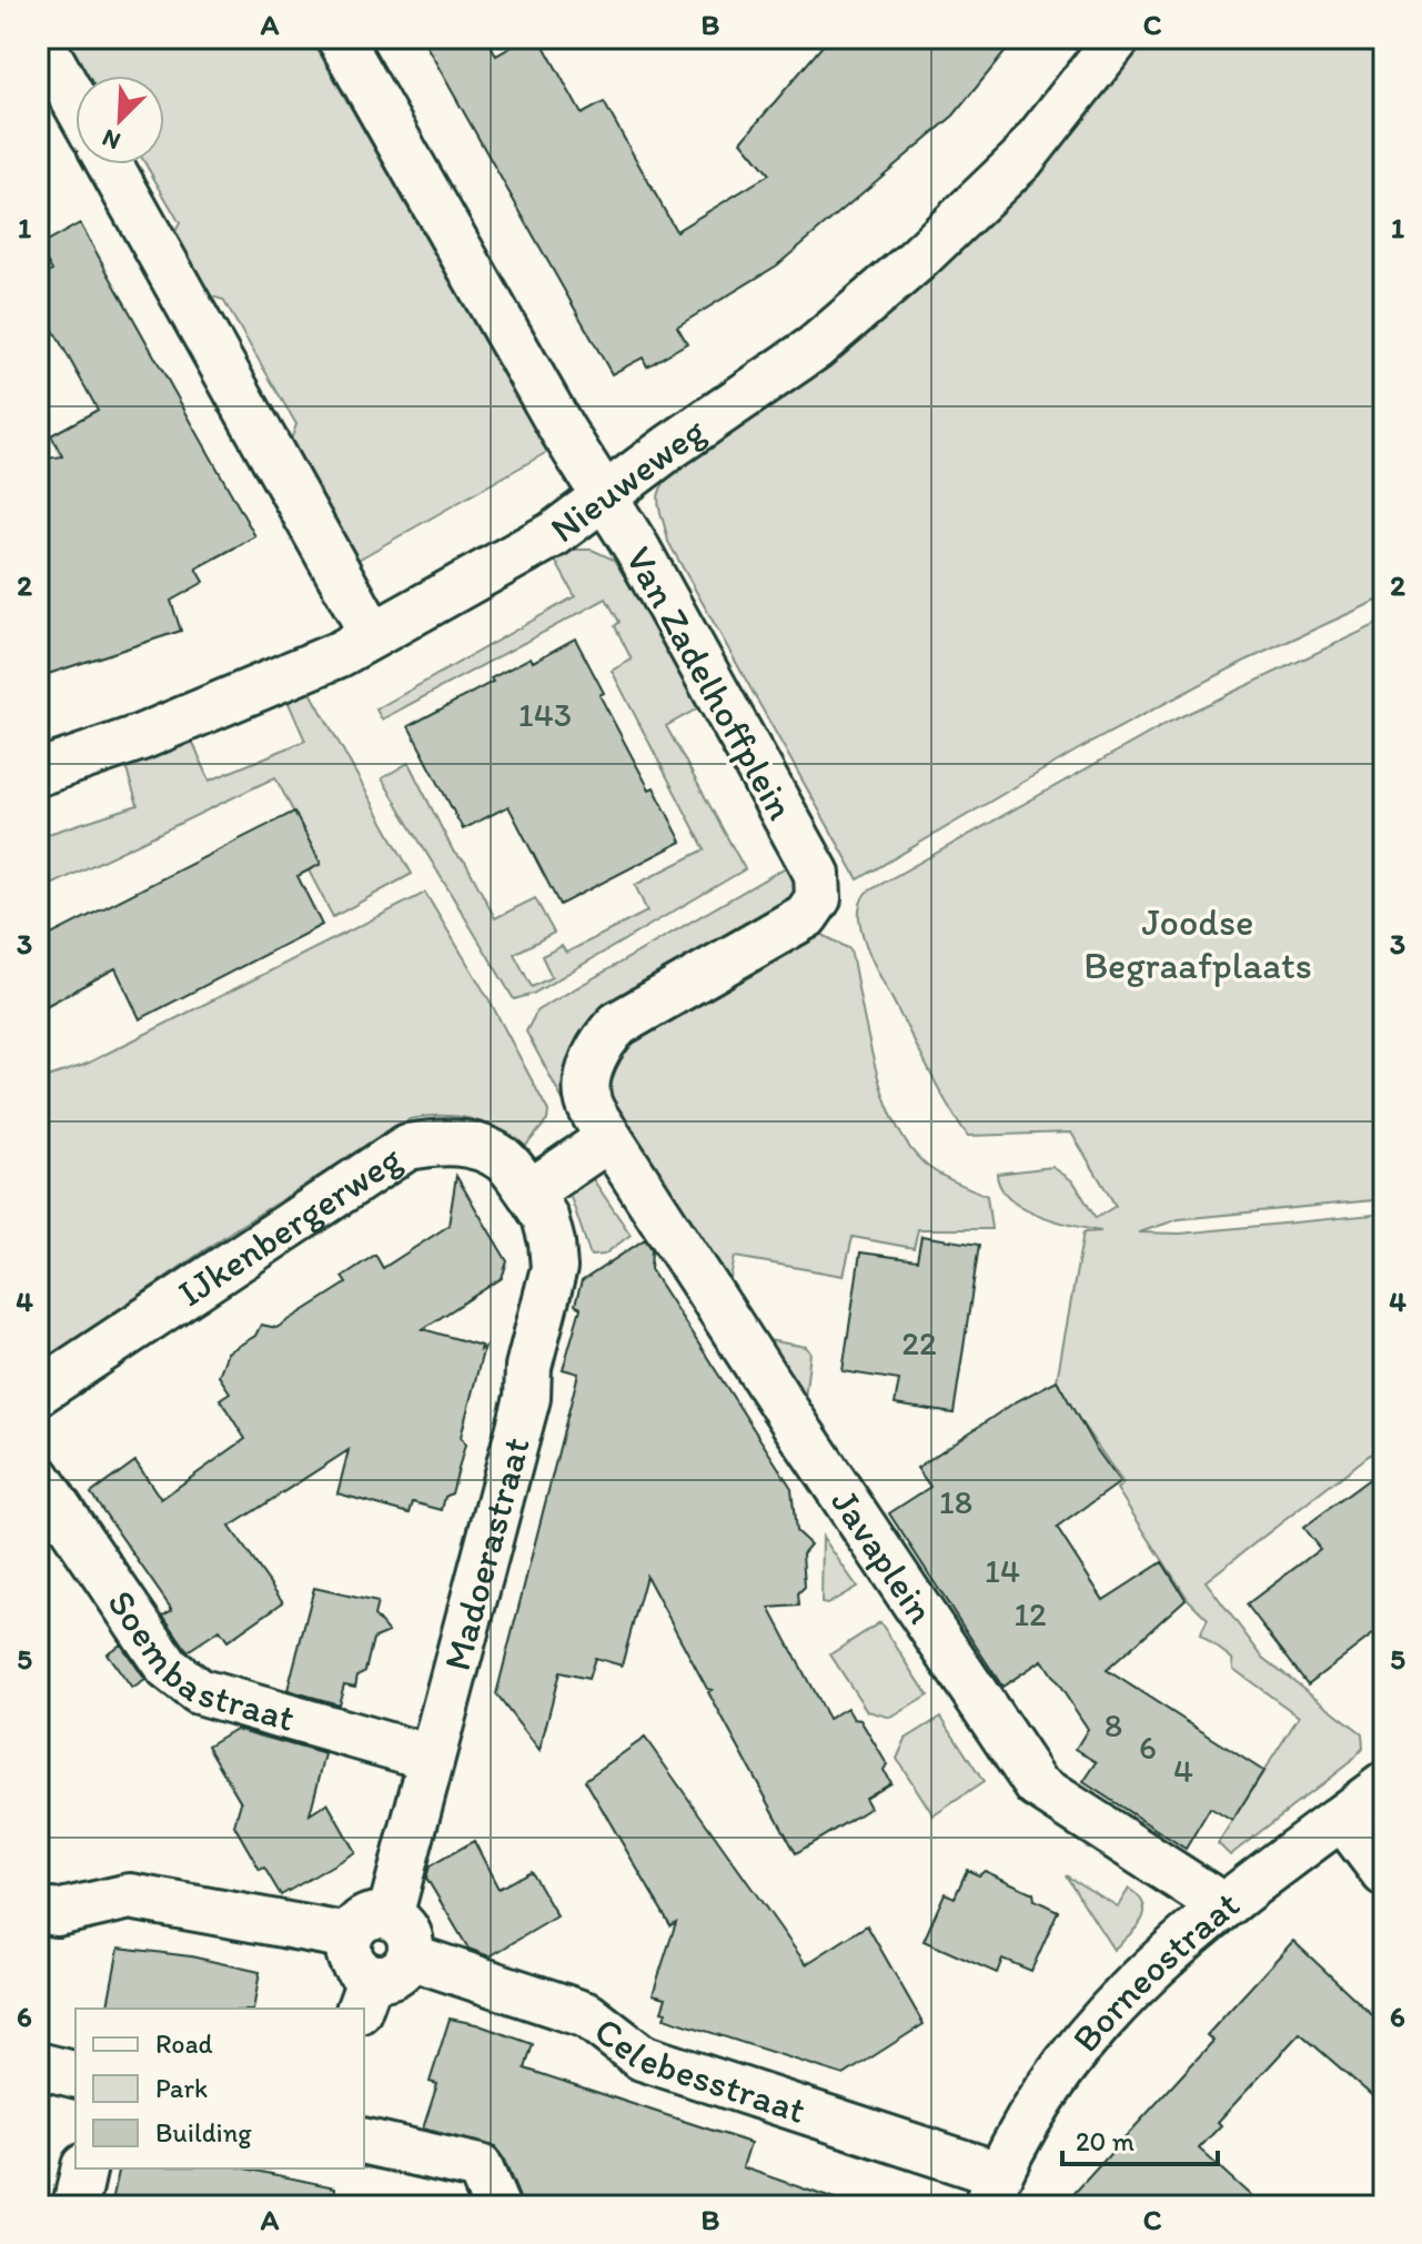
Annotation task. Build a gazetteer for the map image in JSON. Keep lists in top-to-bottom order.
{
  "streets": {
    "street": [
      "Nieuweweg",
      "Van Zadelhoffplein",
      "IJkenbergerweg",
      "Madoerastraat",
      "Javaplein",
      "Soembastraat",
      "Borneostraat",
      "Celebesstraat"
    ]
  },
  "crossings": [
    ["Nieuweweg", "Van Zadelhoffplein"],
    ["Van Zadelhoffplein", "Javaplein"],
    ["IJkenbergerweg", "Madoerastraat"],
    ["Madoerastraat", "Soembastraat"],
    ["Madoerastraat", "Celebesstraat"],
    ["Javaplein", "Borneostraat"],
    ["Borneostraat", "Celebesstraat"]
  ],
  "parks": ["Joodse Begraafplaats"],
  "house_numbers": [
    "143",
    "22",
    "18",
    "14",
    "12",
    "8",
    "6",
    "4"
  ],
  "legend": ["Road", "Park", "Building"],
  "scale_bar": "20 m",
  "north": "bottom left",
  "grid": {
    "columns": ["A", "B", "C"],
    "rows": [
      "1",
      "2",
      "3",
      "4",
      "5",
      "6"
    ]
  }
}
